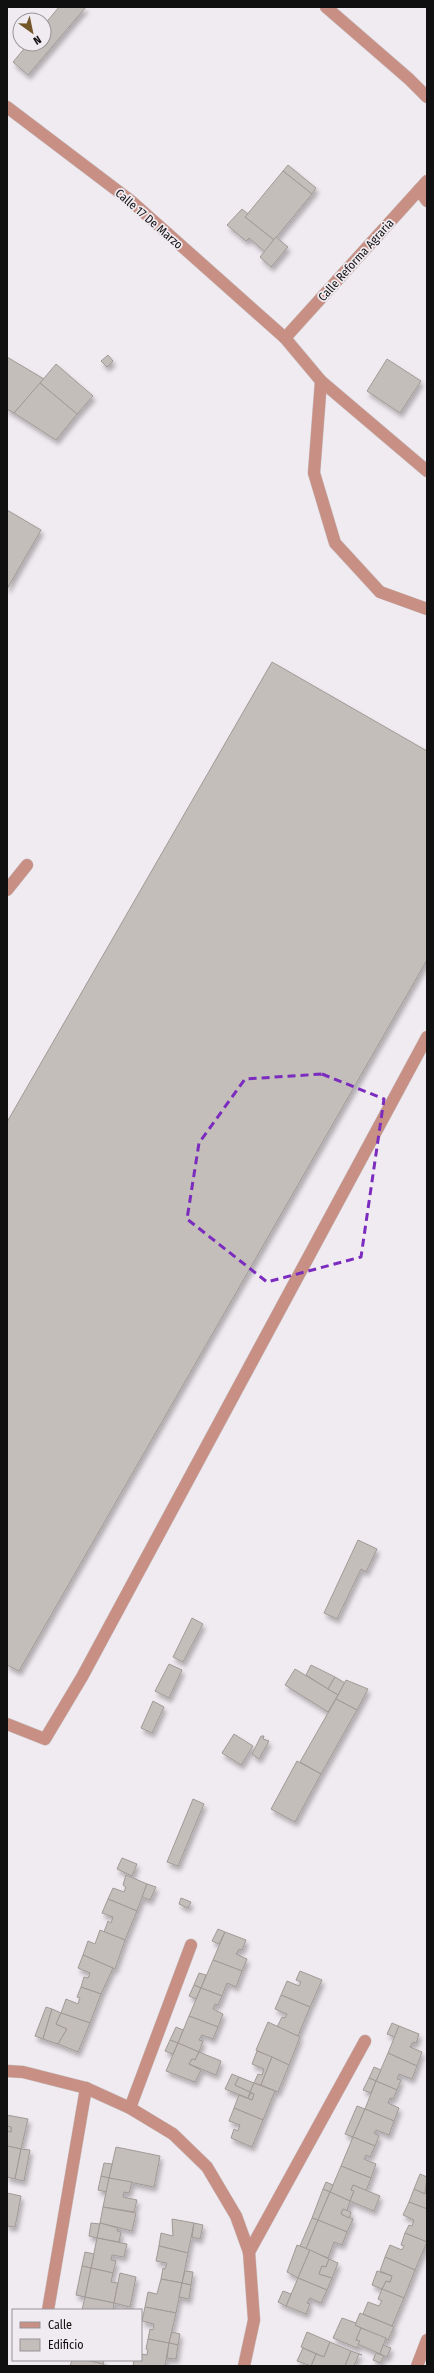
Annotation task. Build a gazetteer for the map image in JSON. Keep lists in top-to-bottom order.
{
  "streets": {
    "street": ["Calle 17 De Marzo", "Calle Reforma Agraria"]
  },
  "crossings": [
    ["Calle 17 De Marzo", "Calle Reforma Agraria"]
  ],
  "legend": ["Calle", "Edificio"],
  "north": "bottom right"
}
